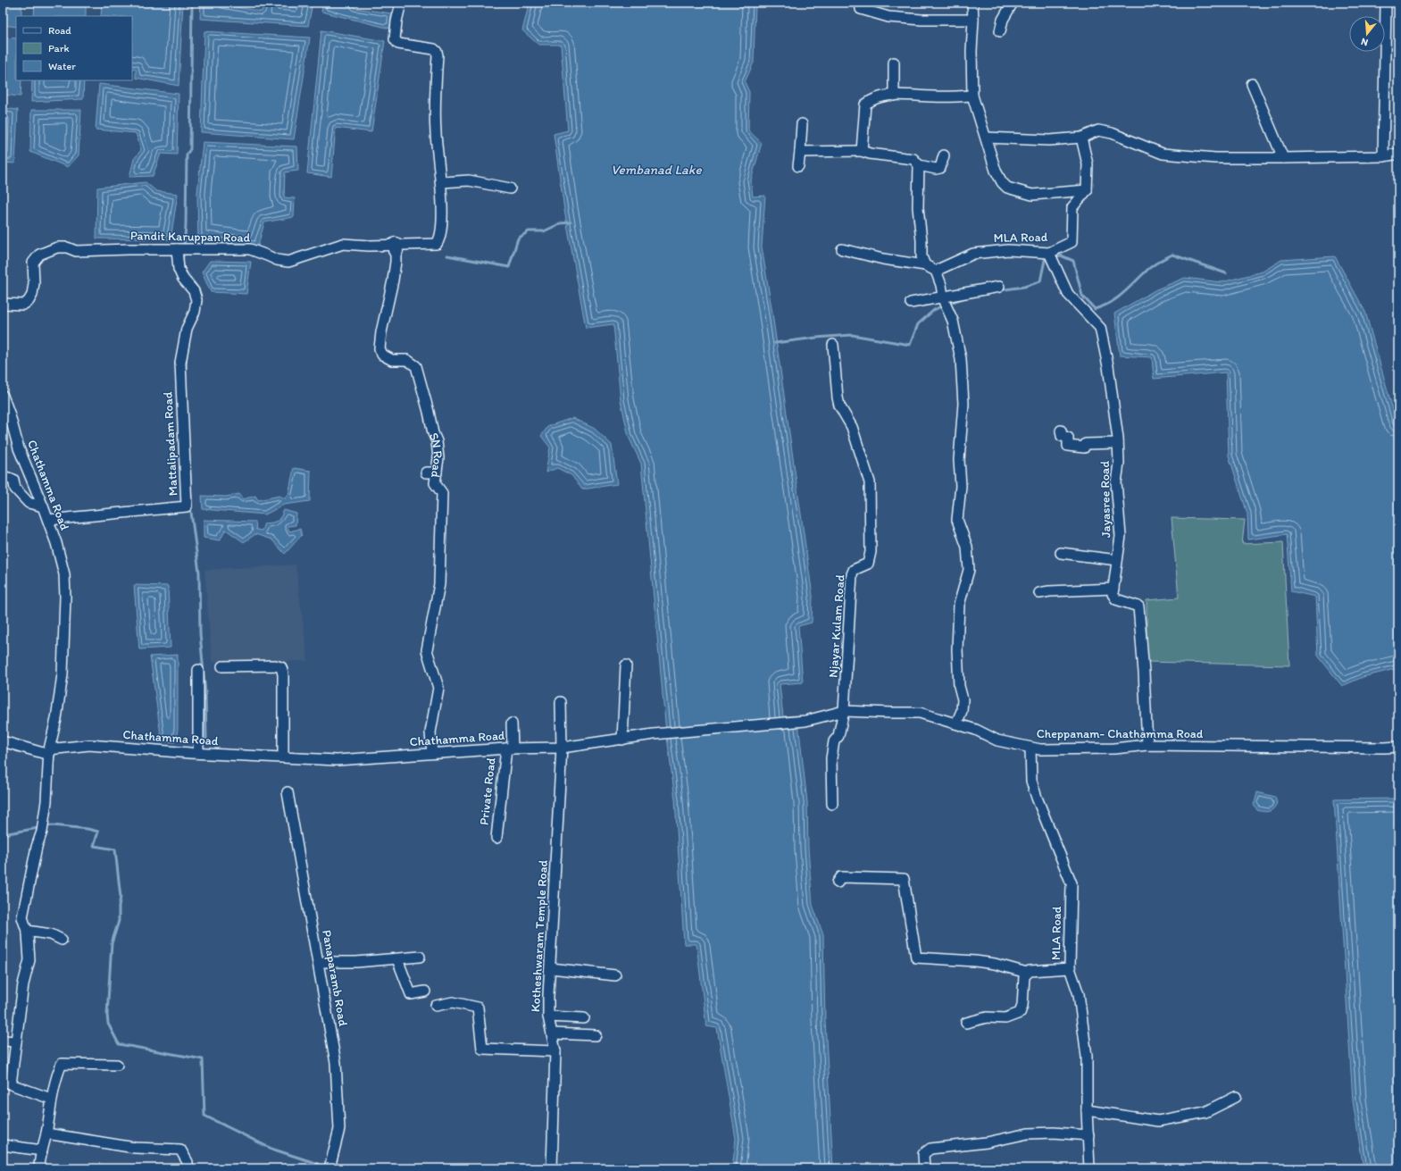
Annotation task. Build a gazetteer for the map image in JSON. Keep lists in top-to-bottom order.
{
  "streets": {
    "street": [
      "Pandit Karuppan Road",
      "MLA Road",
      "Mattalipadam Road",
      "SN Road",
      "Chathamma Road",
      "Jayasree Road",
      "Njayar Kulam Road",
      "Cheppanam- Chathamma Road",
      "Private Road",
      "Kotheshwaram Temple Road",
      "Panaparamb Road"
    ]
  },
  "crossings": [
    ["Pandit Karuppan Road", "Mattalipadam Road"],
    ["Pandit Karuppan Road", "SN Road"],
    ["MLA Road", "Jayasree Road"],
    ["MLA Road", "Cheppanam- Chathamma Road"],
    ["Mattalipadam Road", "Chathamma Road"],
    ["SN Road", "Chathamma Road"],
    ["Chathamma Road", "Cheppanam- Chathamma Road"],
    ["Chathamma Road", "Private Road"],
    ["Chathamma Road", "Kotheshwaram Temple Road"],
    ["Njayar Kulam Road", "Cheppanam- Chathamma Road"]
  ],
  "water": ["Vembanad Lake"],
  "legend": ["Road", "Park", "Water"],
  "north": "bottom"
}
